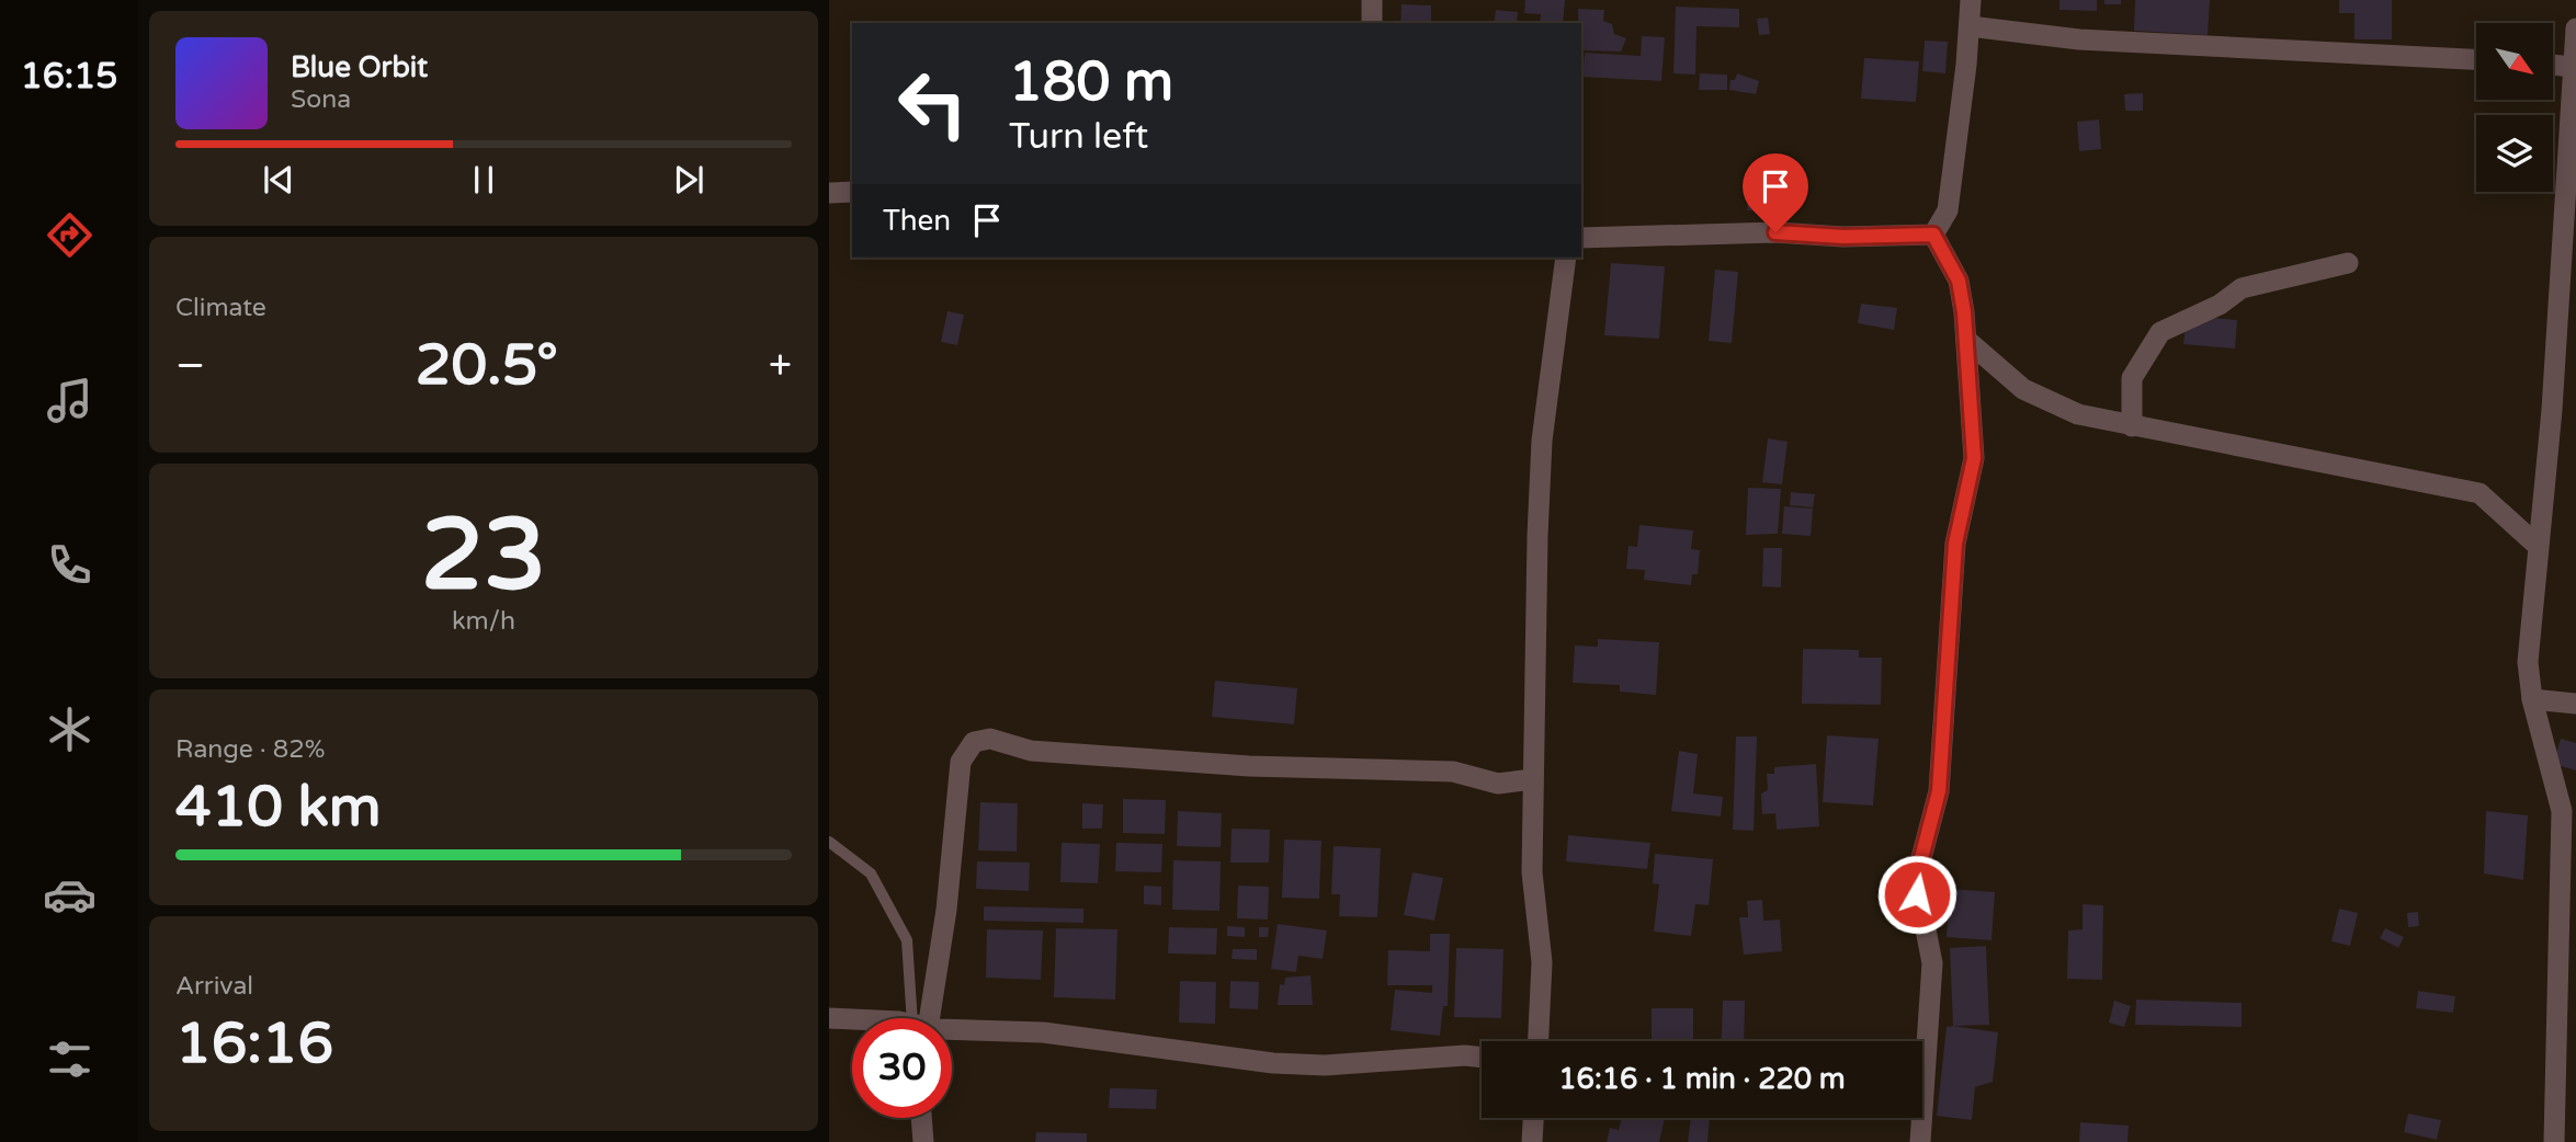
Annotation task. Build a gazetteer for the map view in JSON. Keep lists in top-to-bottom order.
{
  "north": "bottom right",
  "page": {
    "tabs": "16:15",
    "turn": ["180 m", "Turn left"],
    "song": ["Blue Orbit", "Sona"],
    "then": "Then",
    "tile": [
      "Climate",
      ["23", "km/h"],
      ["Range · 82%", "410 km"],
      ["Arrival", "16:16"]
    ],
    "heat": ["−", "20.5°", "+"],
    "limit": "30",
    "trip": "16:16 · 1 min · 220 m"
  }
}
